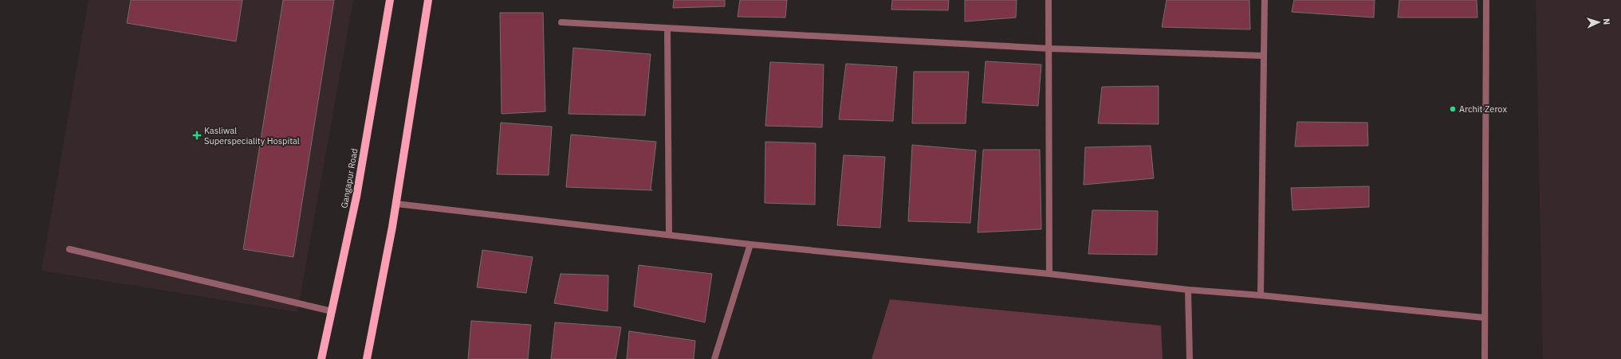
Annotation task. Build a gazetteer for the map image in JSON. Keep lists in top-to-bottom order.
{
  "streets": {
    "main road": ["Gangapur Road"]
  },
  "places": {
    "other": ["Archit Zerox"],
    "health": ["Kasliwal Superspeciality Hospital"]
  },
  "north": "right"
}
